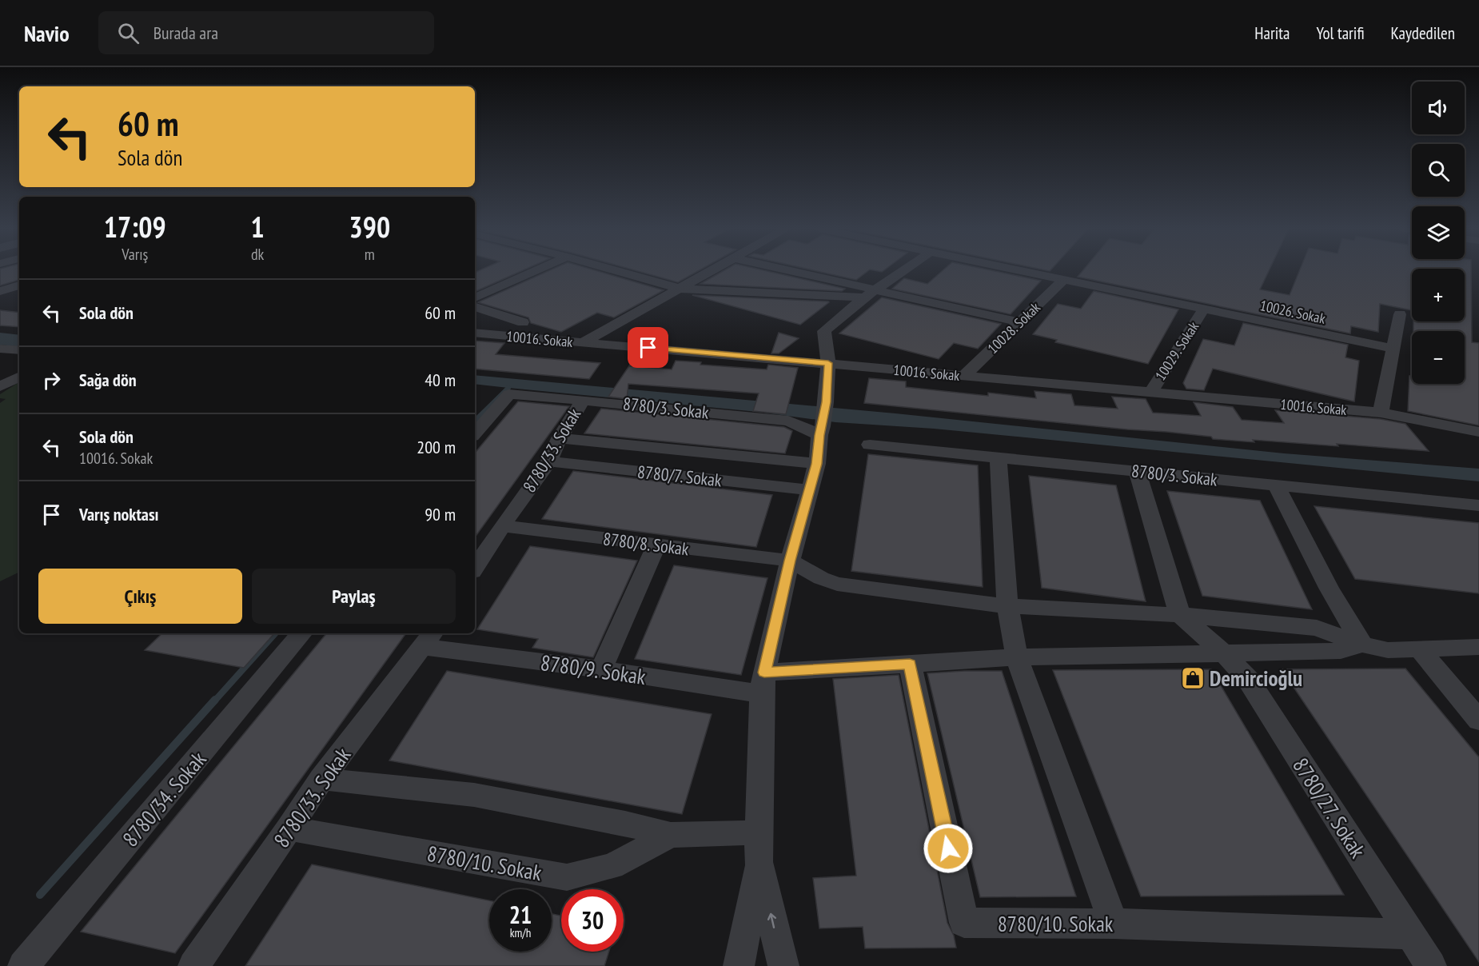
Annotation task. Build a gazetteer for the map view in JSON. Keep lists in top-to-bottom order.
{
  "streets": {
    "street": [
      "10026. Sokak",
      "10028. Sokak",
      "10016. Sokak",
      "10029. Sokak",
      "8780/3. Sokak",
      "8780/33. Sokak",
      "8780/7. Sokak",
      "8780/8. Sokak",
      "8780/9. Sokak",
      "8780/34. Sokak",
      "8780/27. Sokak",
      "8780/10. Sokak"
    ]
  },
  "crossings": [
    ["10026. Sokak", "10028. Sokak"],
    ["10026. Sokak", "10029. Sokak"],
    ["10028. Sokak", "10016. Sokak"],
    ["10016. Sokak", "10029. Sokak"],
    ["8780/3. Sokak", "8780/33. Sokak"],
    ["8780/33. Sokak", "8780/7. Sokak"],
    ["8780/33. Sokak", "8780/8. Sokak"],
    ["8780/33. Sokak", "8780/9. Sokak"],
    ["8780/33. Sokak", "8780/10. Sokak"],
    ["8780/9. Sokak", "8780/27. Sokak"],
    ["8780/9. Sokak", "8780/10. Sokak"],
    ["8780/27. Sokak", "8780/10. Sokak"]
  ],
  "places": {
    "shop": ["Demircioğlu"]
  },
  "page": {
    "header": "Navio",
    "search": "Burada ara",
    "nav": ["Harita", "Yol tarifi", "Kaydedilen"],
    "map_buttons": ["+", "−"],
    "turn": ["60 m", "Sola dön"],
    "eta": [
      "17:09",
      "Varış",
      "1",
      "dk",
      "390",
      "m"
    ],
    "list": [
      {
        "name": "Sola dön",
        "value": "60 m"
      },
      {
        "name": "Sağa dön",
        "value": "40 m"
      },
      {
        "name": "Sola dön",
        "note": "10016. Sokak",
        "value": "200 m"
      },
      {
        "name": "Varış noktası",
        "value": "90 m"
      }
    ],
    "buttons": ["Çıkış", "Paylaş"],
    "speed": "21 km/h",
    "limit": "30"
  }
}
